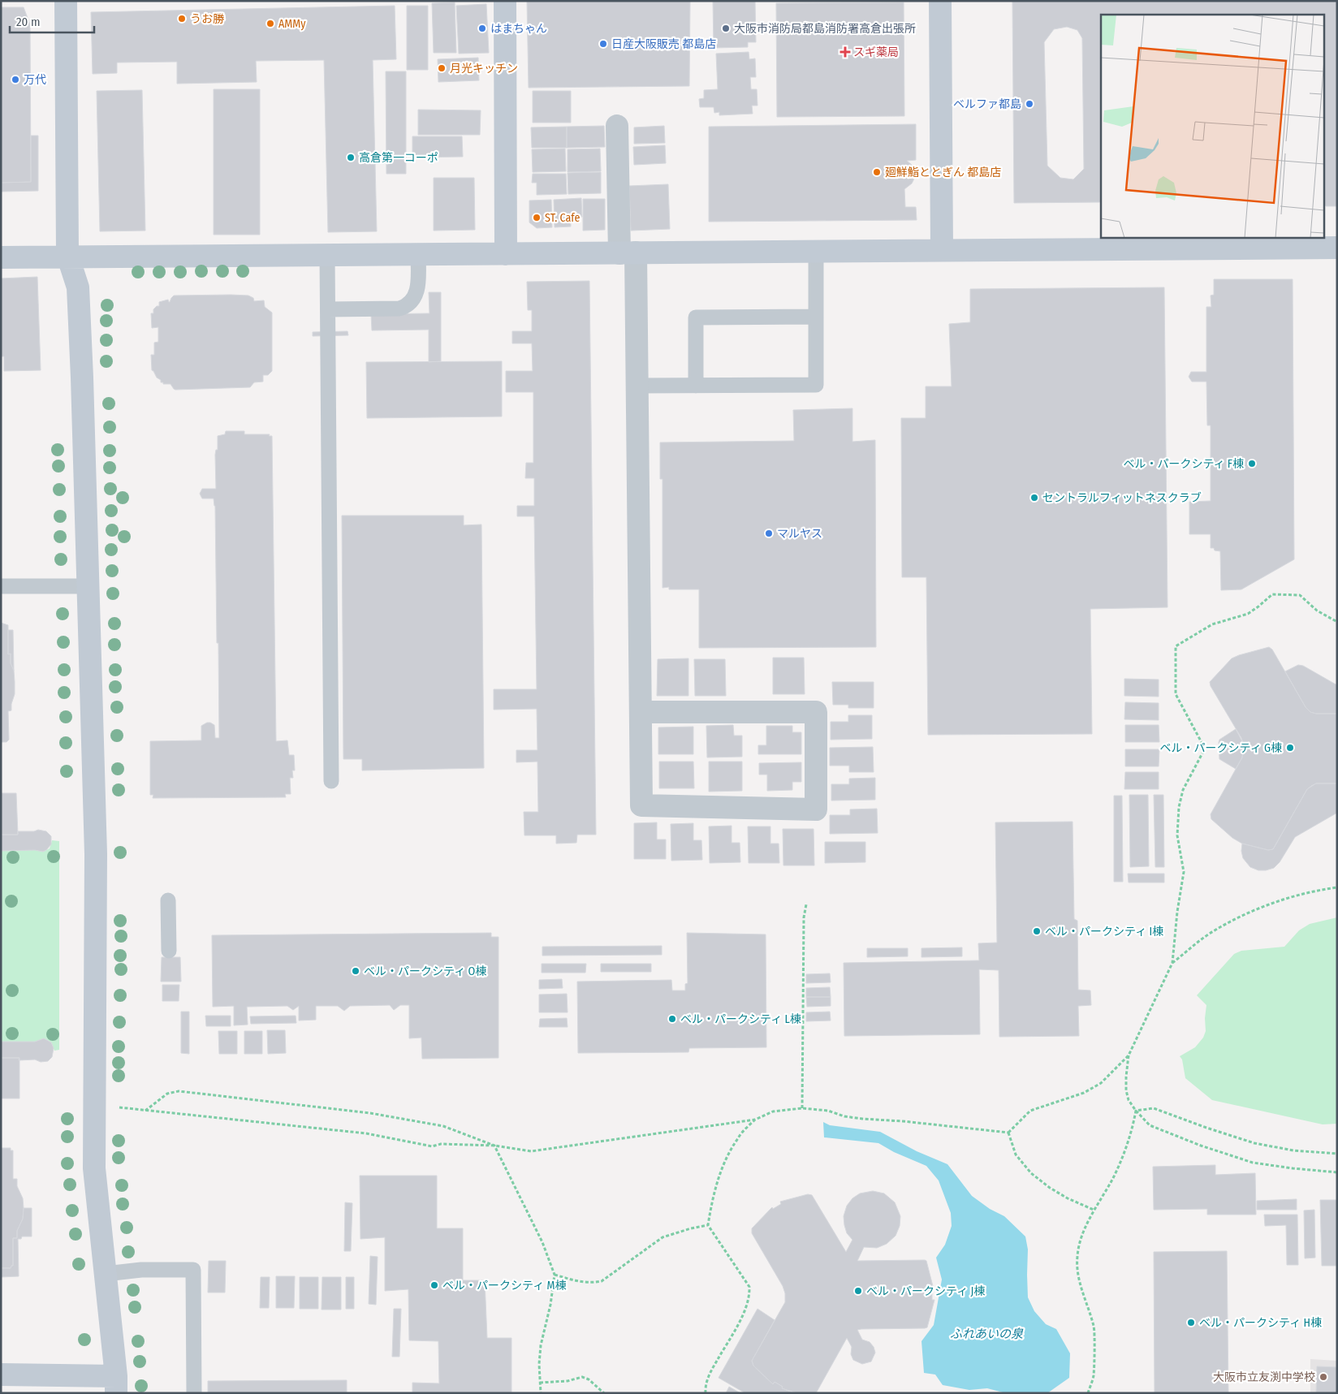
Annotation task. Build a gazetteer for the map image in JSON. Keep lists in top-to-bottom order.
{
  "water": ["ふれあいの泉"],
  "places": {
    "other": [
      "うお勝",
      "AMMy",
      "はまちゃん",
      "大阪市消防局都島消防署高倉出張所",
      "日産大阪販売 都島店",
      "月光キッチン",
      "万代",
      "ベルファ都島",
      "高倉第一コーポ",
      "廻鮮鮨ととぎん 都島店",
      "ST. Cafe",
      "ベル・パークシティ F棟",
      "セントラルフィットネスクラブ",
      "マルヤス",
      "ベル・パークシティ G棟",
      "ベル・パークシティ I棟",
      "ベル・パークシティ O棟",
      "ベル・パークシティ L棟",
      "ベル・パークシティ M棟",
      "ベル・パークシティ J棟",
      "ベル・パークシティ H棟",
      "大阪市立友渕中学校"
    ],
    "health": ["スギ薬局"]
  },
  "scale_bar": "20 m"
}
